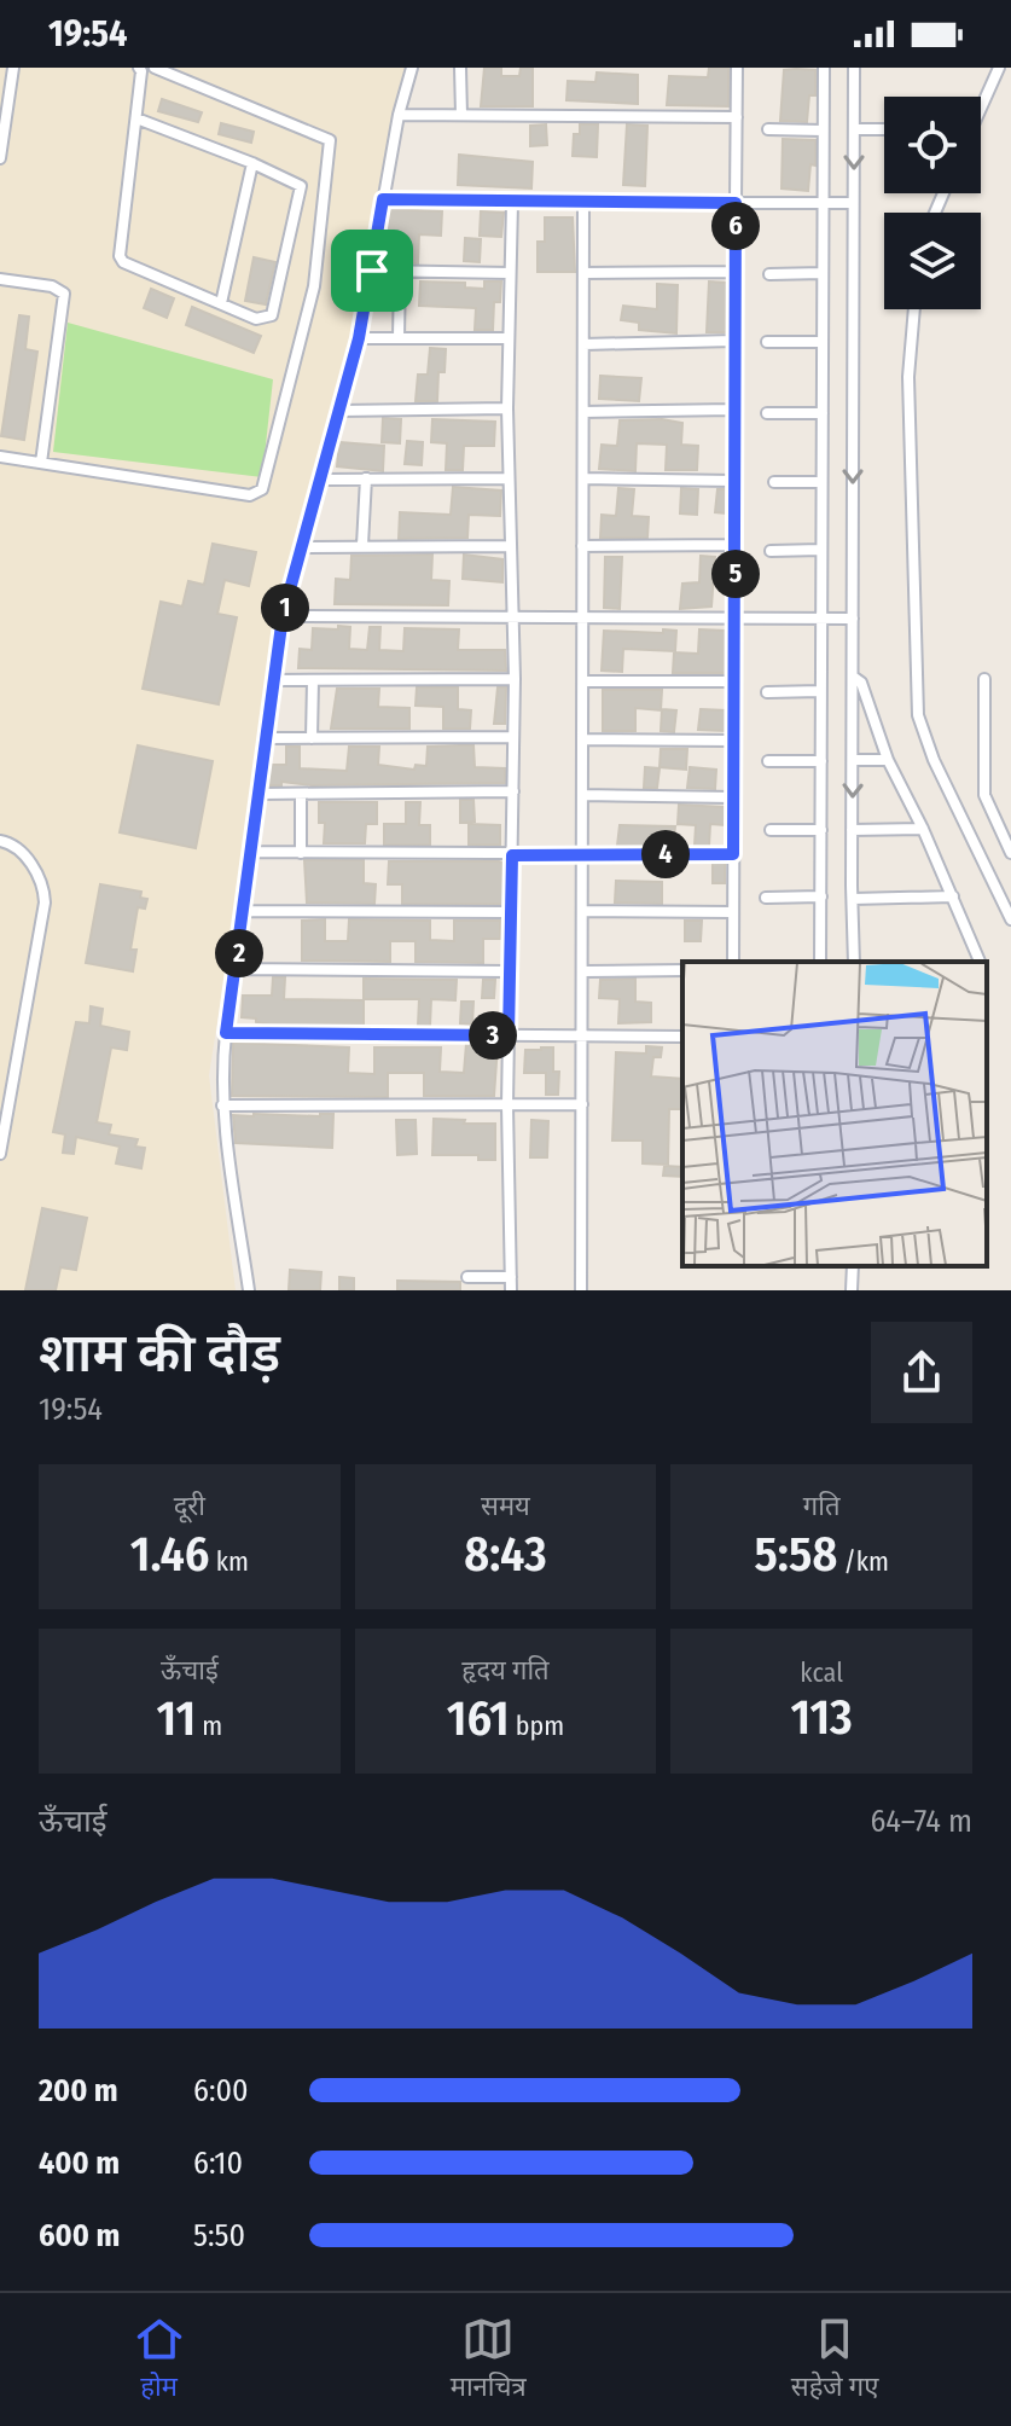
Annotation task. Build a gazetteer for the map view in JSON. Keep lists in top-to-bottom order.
{
  "page": {
    "status": "19:54",
    "pins": [
      "6",
      "5",
      "1",
      "4",
      "2",
      "3"
    ],
    "heading": ["शाम की दौड़", "19:54"],
    "stats": [
      ["दूरी", "1.46 km"],
      ["समय", "8:43"],
      ["गति", "5:58 /km"],
      ["ऊँचाई", "11 m"],
      ["हृदय गति", "161 bpm"],
      ["kcal", "113"]
    ],
    "chart": ["ऊँचाई", "64–74 m"],
    "list": [
      {
        "name": "200 m",
        "note": "6:00"
      },
      {
        "name": "400 m",
        "note": "6:10"
      },
      {
        "name": "600 m",
        "note": "5:50"
      }
    ],
    "tabs": ["होम", "मानचित्र", "सहेजे गए"]
  }
}
